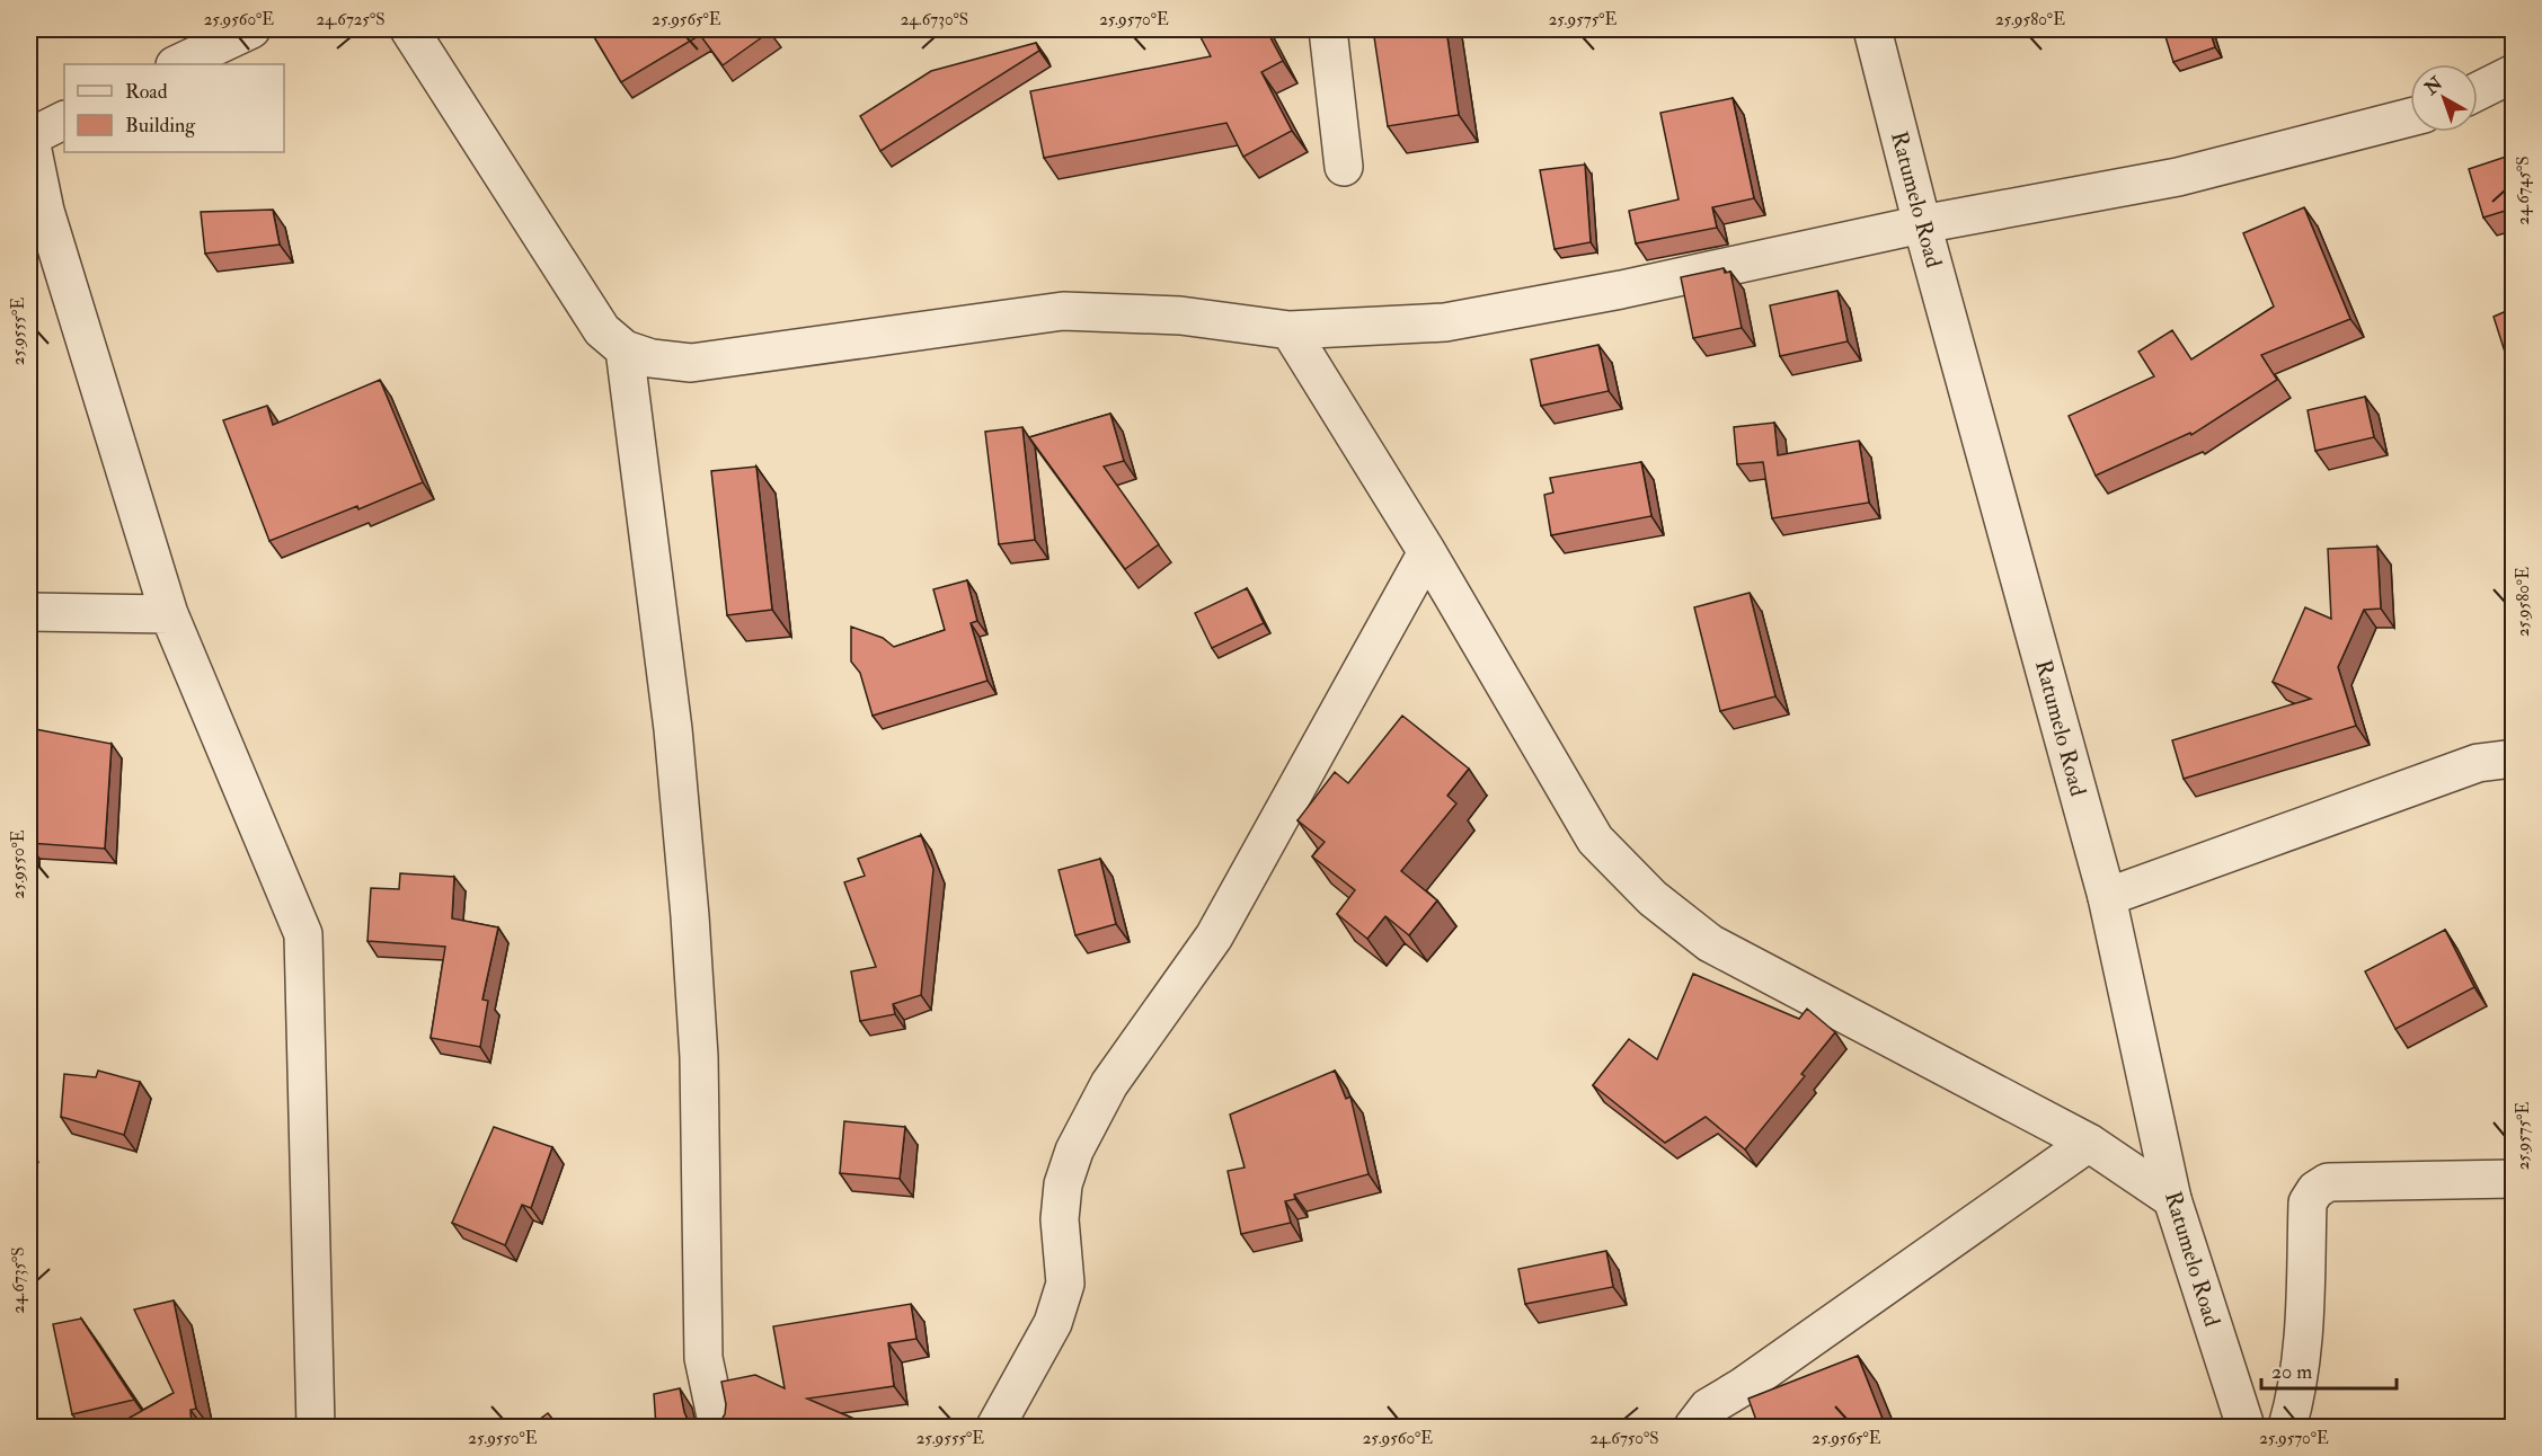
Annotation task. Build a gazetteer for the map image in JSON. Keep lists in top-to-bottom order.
{
  "streets": {
    "street": ["Ratumelo Road"]
  },
  "legend": ["Road", "Building"],
  "scale_bar": "20 m",
  "north": "top left",
  "coordinates": [
    "25.9560°E",
    "24.6725°S",
    "25.9565°E",
    "24.6730°S",
    "25.9570°E",
    "25.9575°E",
    "25.9580°E",
    "24.6745°S",
    "25.9555°E",
    "25.9550°E",
    "24.6735°S",
    "24.6750°S"
  ]
}
